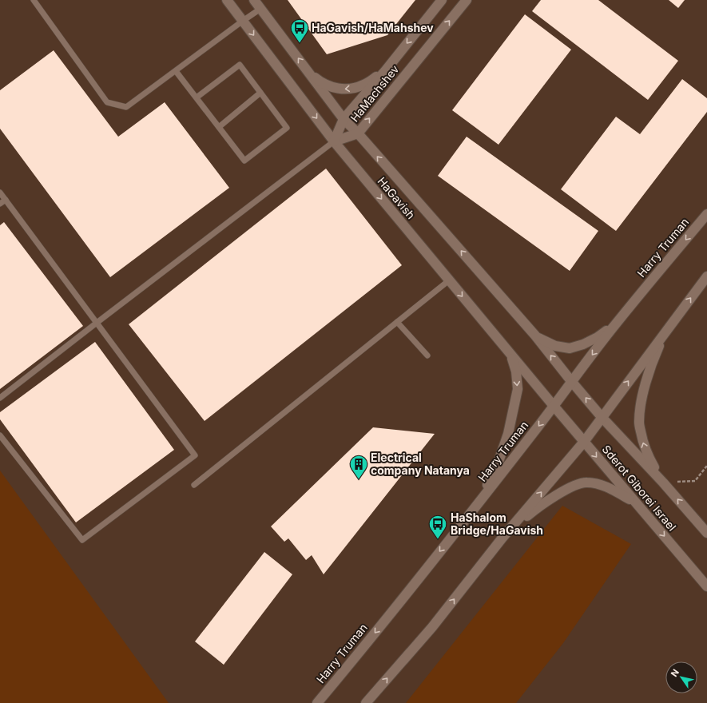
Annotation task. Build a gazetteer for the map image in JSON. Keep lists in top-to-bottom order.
{
  "streets": {
    "street": [
      "HaMachshev",
      "HaGavish",
      "Harry Truman",
      "Sderot Giborei Israel"
    ]
  },
  "crossings": [
    ["HaMachshev", "HaGavish"],
    ["HaGavish", "Harry Truman"],
    ["HaGavish", "Sderot Giborei Israel"],
    ["Harry Truman", "Sderot Giborei Israel"]
  ],
  "places": {
    "bus stop": ["HaGavish/HaMahshev", "HaShalom Bridge/HaGavish"],
    "building": ["Electrical company Natanya"]
  },
  "north": "top left"
}
